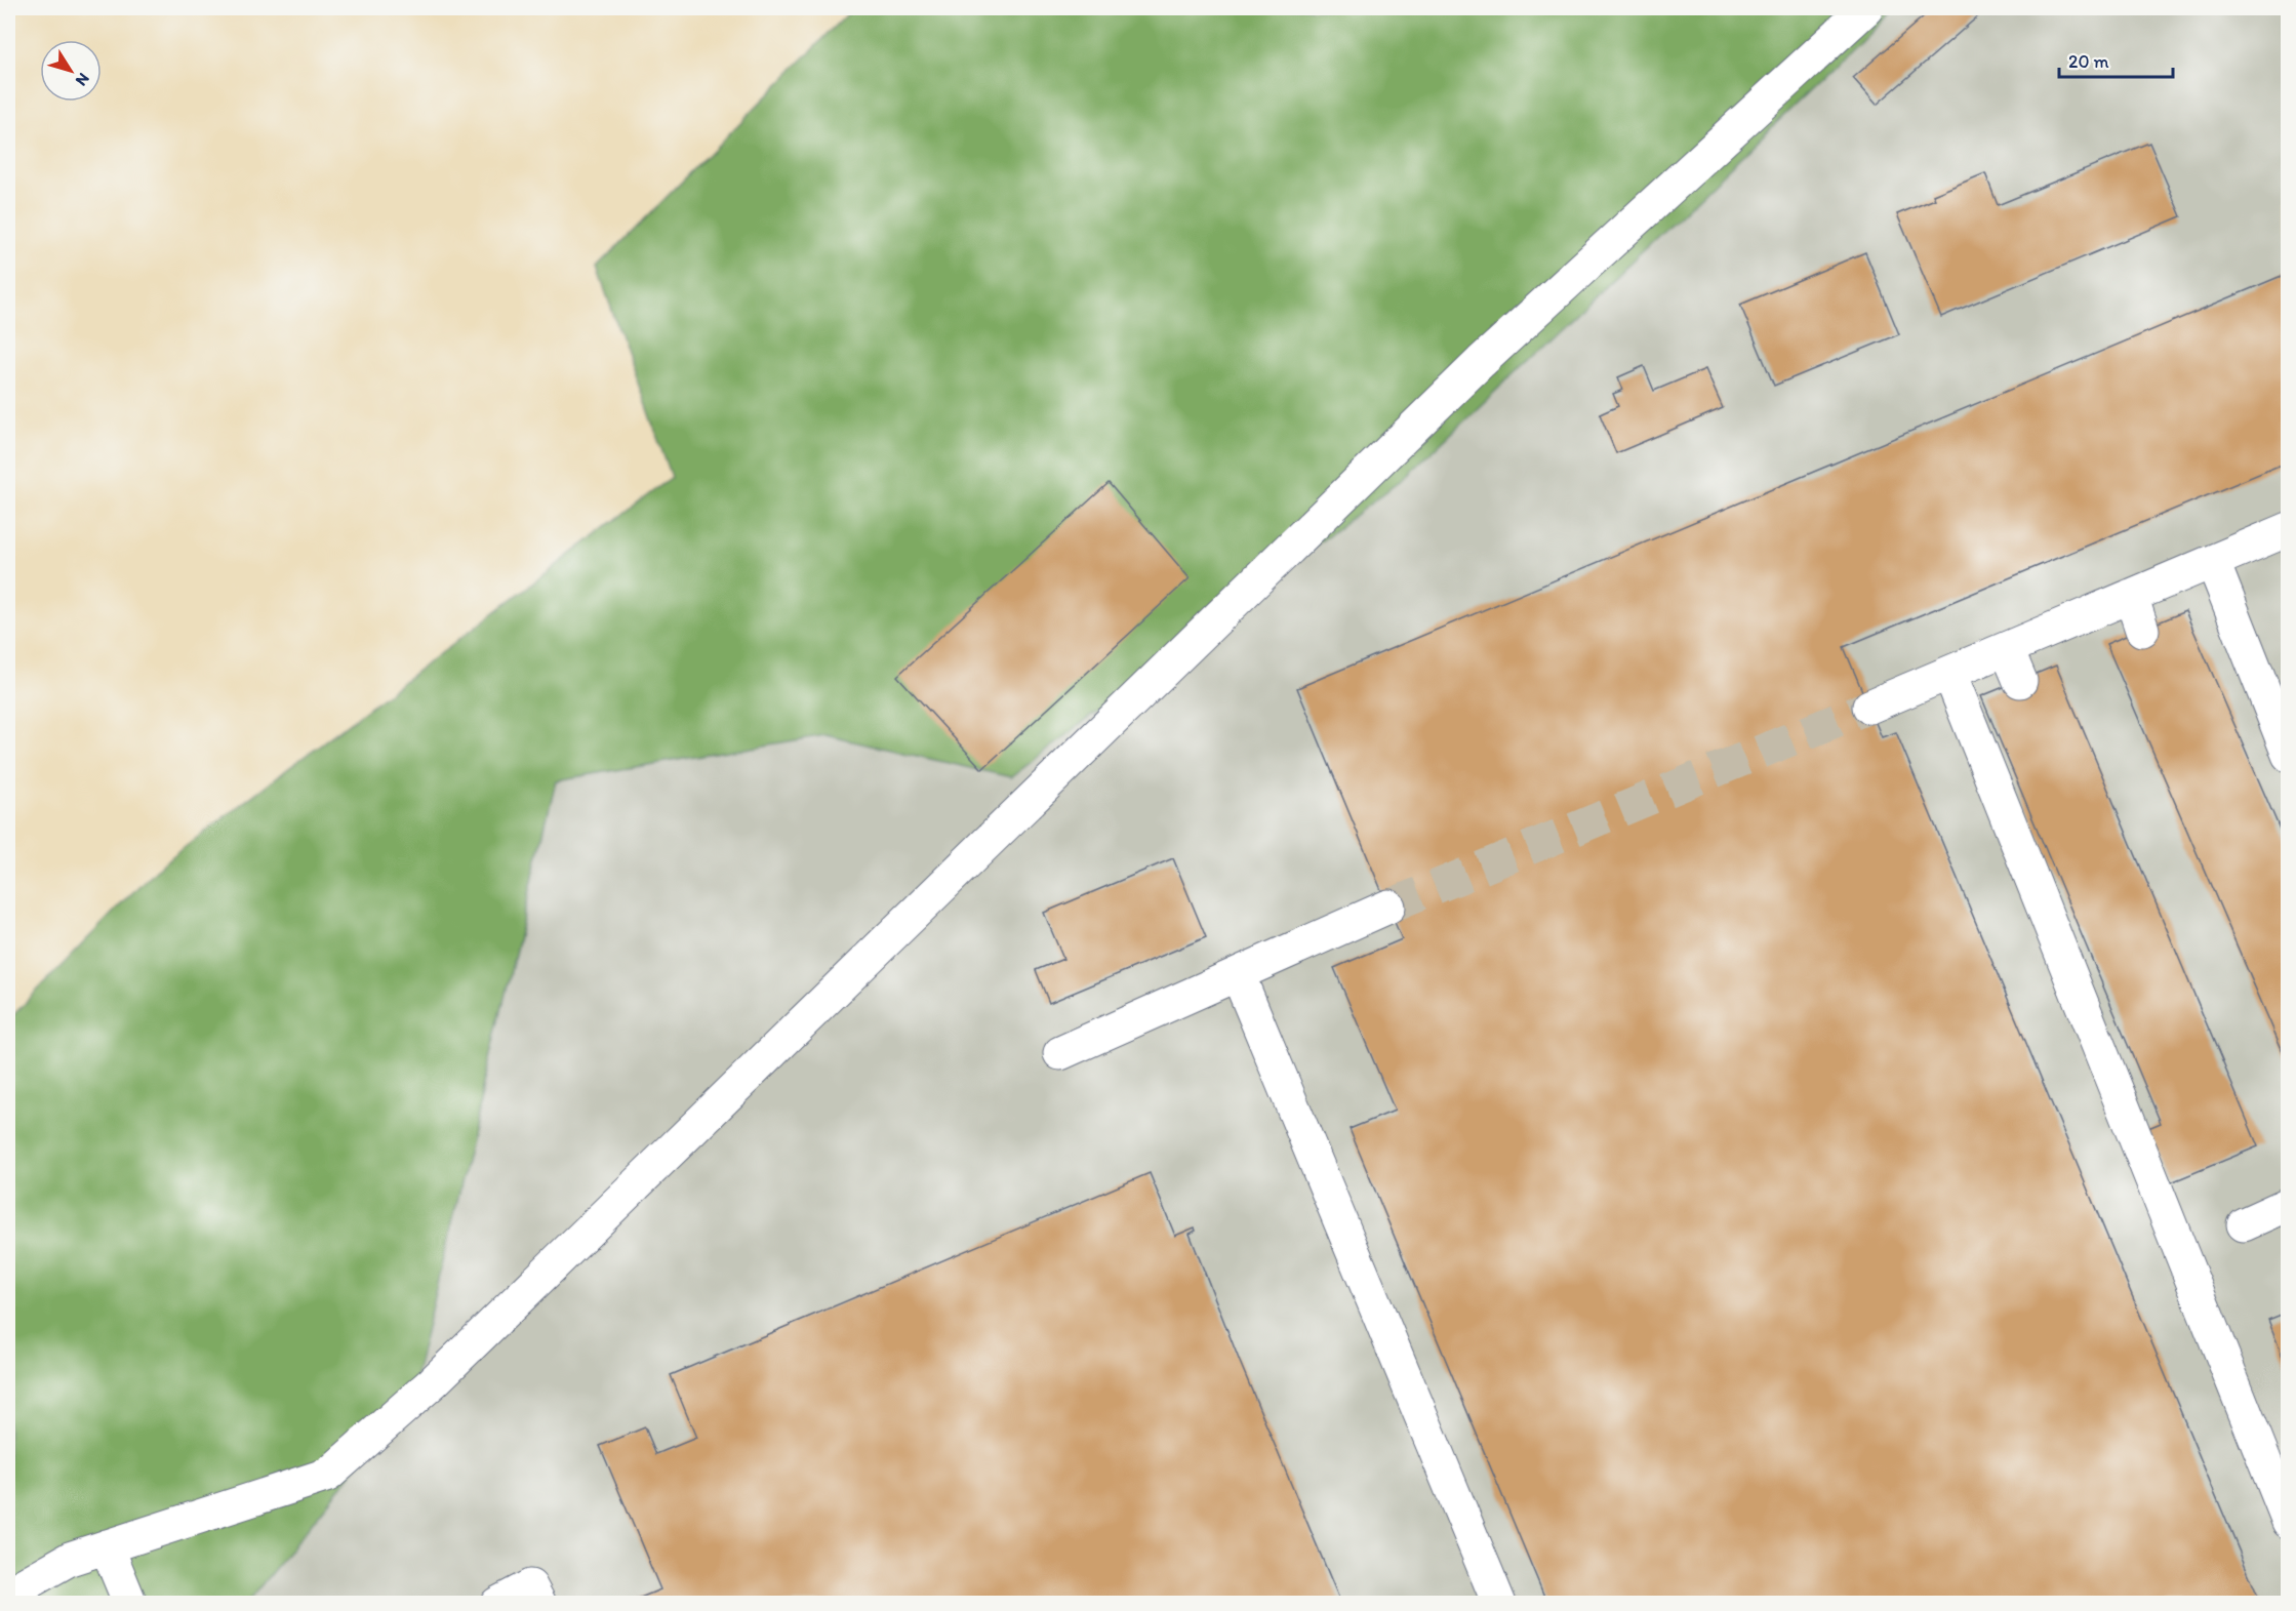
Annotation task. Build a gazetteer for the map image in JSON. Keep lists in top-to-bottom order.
{
  "scale_bar": "20 m",
  "north": "bottom right"
}
